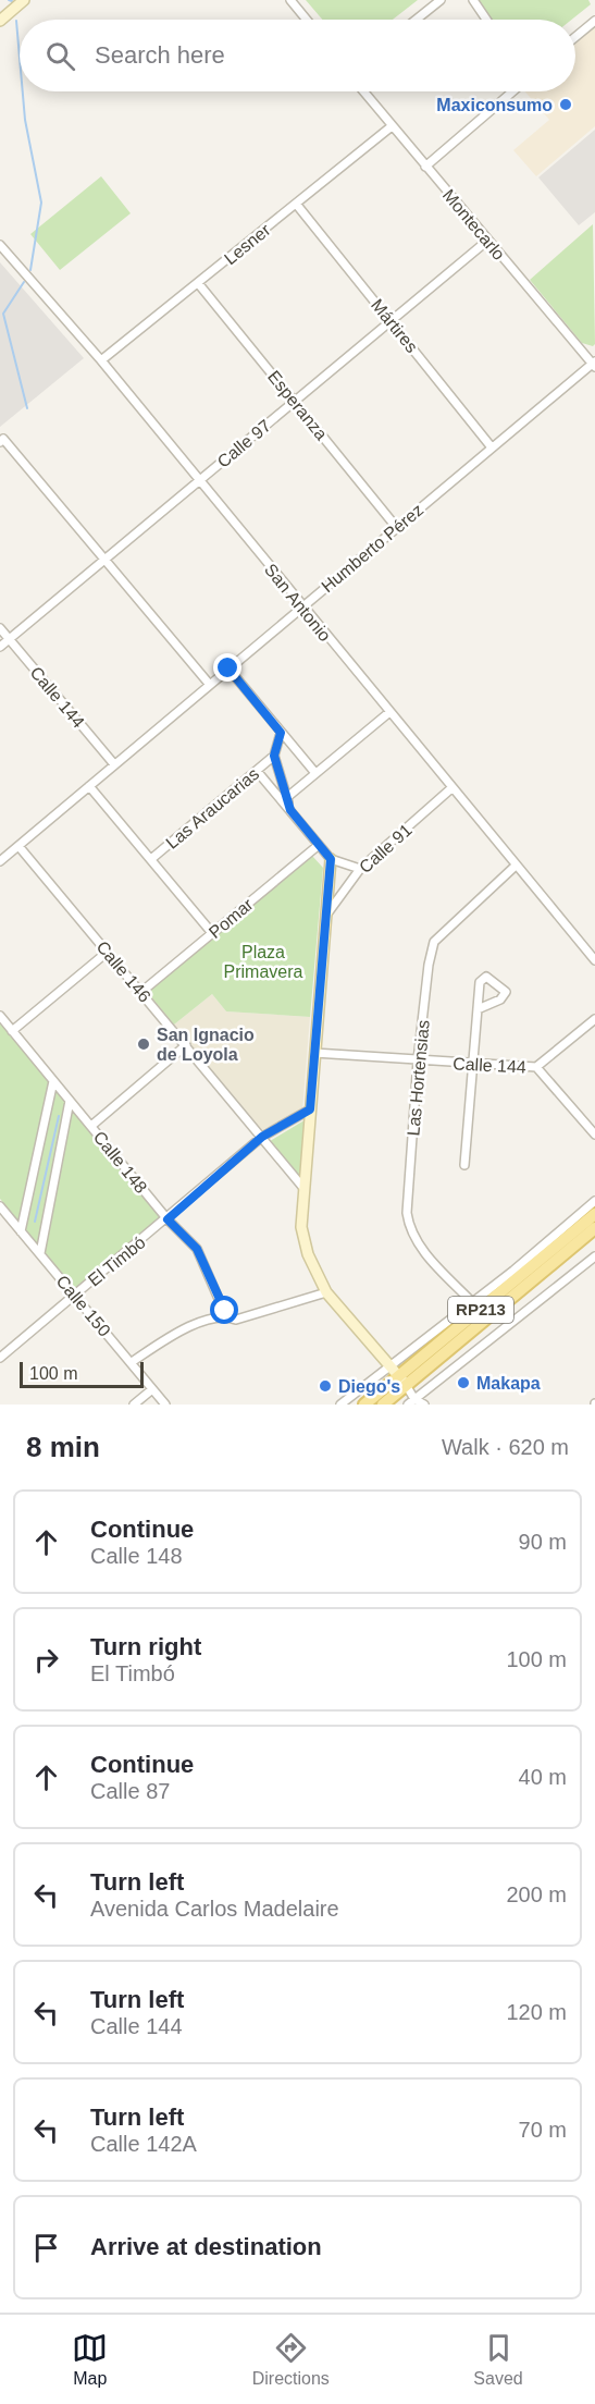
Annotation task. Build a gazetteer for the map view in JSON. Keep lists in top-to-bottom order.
{
  "streets": {
    "main road": ["RP213"],
    "street": [
      "Montecarlo",
      "Lesner",
      "Mártires",
      "Esperanza",
      "Calle 97",
      "Humberto Pérez",
      "San Antonio",
      "Calle 144",
      "Las Araucarias",
      "Calle 91",
      "Pomar",
      "Calle 146",
      "Las Hortensias",
      "Calle 148",
      "El Timbó",
      "Calle 150"
    ]
  },
  "crossings": [
    ["Montecarlo", "Lesner"],
    ["Montecarlo", "Calle 97"],
    ["Montecarlo", "Humberto Pérez"],
    ["Lesner", "Mártires"],
    ["Lesner", "Esperanza"],
    ["Lesner", "San Antonio"],
    ["Mártires", "Calle 97"],
    ["Mártires", "Humberto Pérez"],
    ["Esperanza", "Calle 97"],
    ["Esperanza", "Humberto Pérez"],
    ["Calle 97", "San Antonio"],
    ["Calle 97", "Calle 144"],
    ["Humberto Pérez", "San Antonio"],
    ["Humberto Pérez", "Calle 144"],
    ["Humberto Pérez", "Calle 146"],
    ["San Antonio", "Calle 91"],
    ["San Antonio", "Las Hortensias"],
    ["Calle 144", "Las Hortensias"],
    ["Pomar", "Calle 146"],
    ["Calle 146", "El Timbó"],
    ["Calle 148", "El Timbó"],
    ["El Timbó", "Calle 150"]
  ],
  "parks": ["Plaza Primavera"],
  "places": [
    "Maxiconsumo",
    "San Ignacio de Loyola",
    "Makapa",
    "Diego's"
  ],
  "scale_bar": "100 m",
  "page": {
    "search": "Search here",
    "scale": "100 m",
    "heading": ["8 min", "Walk · 620 m"],
    "list": [
      ["Continue", "Calle 148", "90 m"],
      ["Turn right", "El Timbó", "100 m"],
      ["Continue", "Calle 87", "40 m"],
      ["Turn left", "Avenida Carlos Madelaire", "200 m"],
      ["Turn left", "Calle 144", "120 m"],
      ["Turn left", "Calle 142A", "70 m"],
      "Arrive at destination"
    ],
    "nav": ["Map", "Directions", "Saved"]
  }
}
